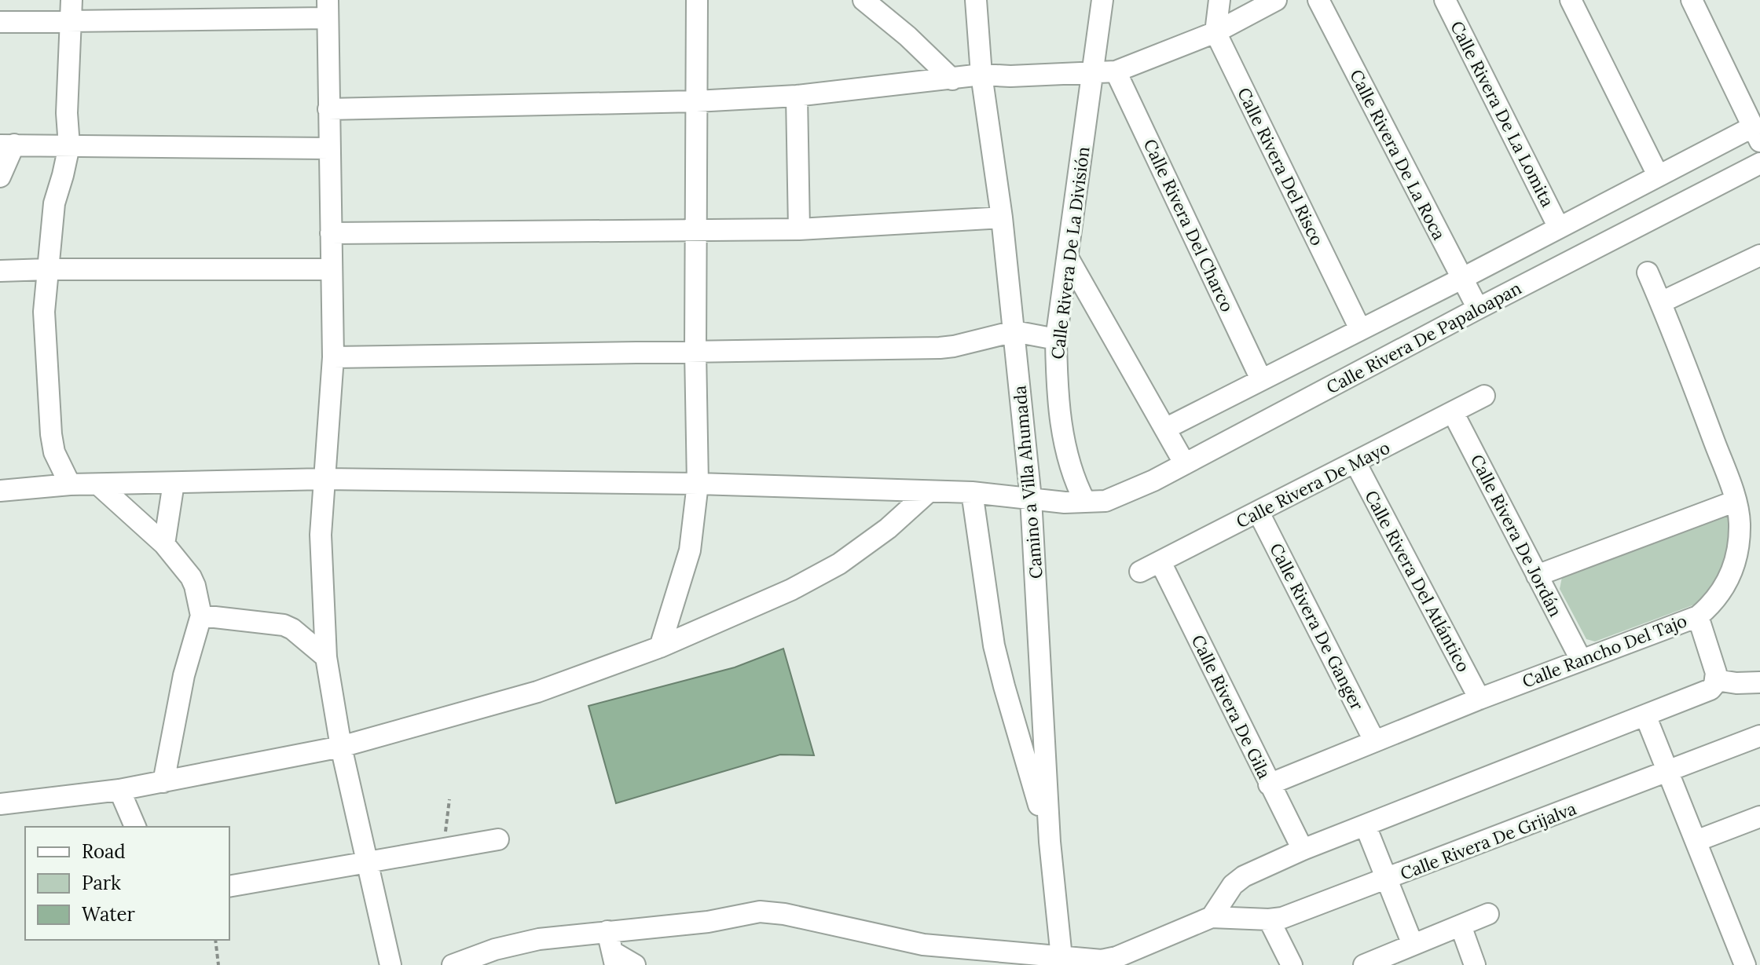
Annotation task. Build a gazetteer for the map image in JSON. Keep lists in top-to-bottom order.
{
  "streets": {
    "street": [
      "Calle Rivera De La Lomita",
      "Calle Rivera De La Roca",
      "Calle Rivera Del Risco",
      "Calle Rivera Del Charco",
      "Calle Rivera De La División",
      "Calle Rivera De Papaloapan",
      "Camino a Villa Ahumada",
      "Calle Rivera De Mayo",
      "Calle Rivera De Jordán",
      "Calle Rivera Del Atlántico",
      "Calle Rivera De Ganger",
      "Calle Rancho Del Tajo",
      "Calle Rivera De Gila",
      "Calle Rivera De Grijalva"
    ]
  },
  "crossings": [
    ["Calle Rivera De La Roca", "Calle Rivera De Papaloapan"],
    ["Calle Rivera De La División", "Calle Rivera De Papaloapan"],
    ["Calle Rivera De Papaloapan", "Camino a Villa Ahumada"],
    ["Calle Rivera De Mayo", "Calle Rivera De Jordán"],
    ["Calle Rivera De Mayo", "Calle Rivera Del Atlántico"],
    ["Calle Rivera De Mayo", "Calle Rivera De Ganger"],
    ["Calle Rivera De Mayo", "Calle Rivera De Gila"],
    ["Calle Rivera De Jordán", "Calle Rancho Del Tajo"],
    ["Calle Rivera Del Atlántico", "Calle Rancho Del Tajo"],
    ["Calle Rivera De Ganger", "Calle Rancho Del Tajo"],
    ["Calle Rancho Del Tajo", "Calle Rivera De Gila"]
  ],
  "legend": ["Road", "Park", "Water"]
}
